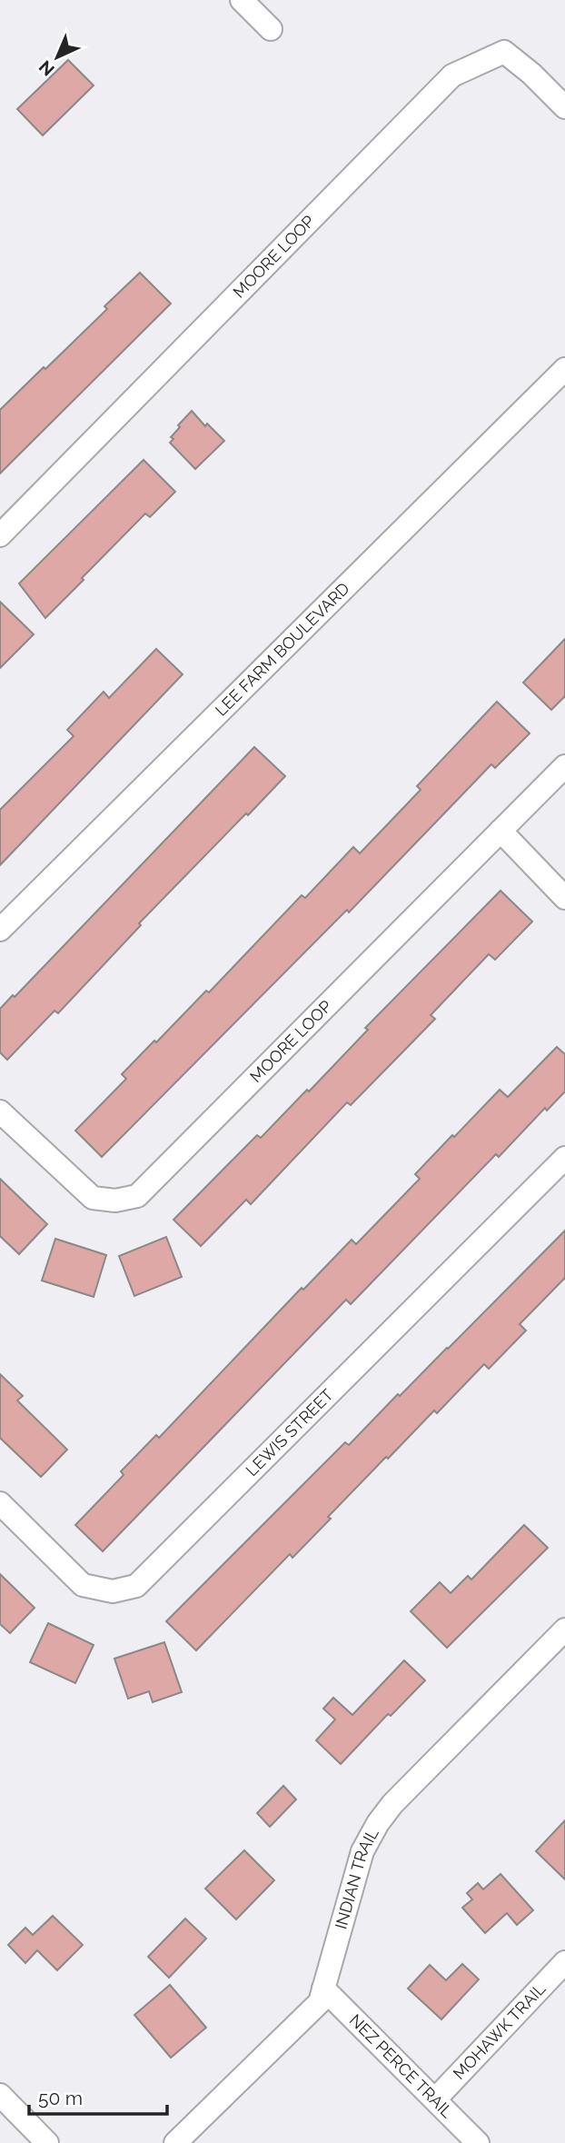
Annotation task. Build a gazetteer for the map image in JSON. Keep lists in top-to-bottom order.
{
  "streets": {
    "street": [
      "MOORE LOOP",
      "LEE FARM BOULEVARD",
      "LEWIS STREET",
      "INDIAN TRAIL",
      "MOHAWK TRAIL",
      "NEZ PERCE TRAIL"
    ]
  },
  "crossings": [
    ["INDIAN TRAIL", "NEZ PERCE TRAIL"],
    ["MOHAWK TRAIL", "NEZ PERCE TRAIL"]
  ],
  "scale_bar": "50 m",
  "north": "bottom left"
}
